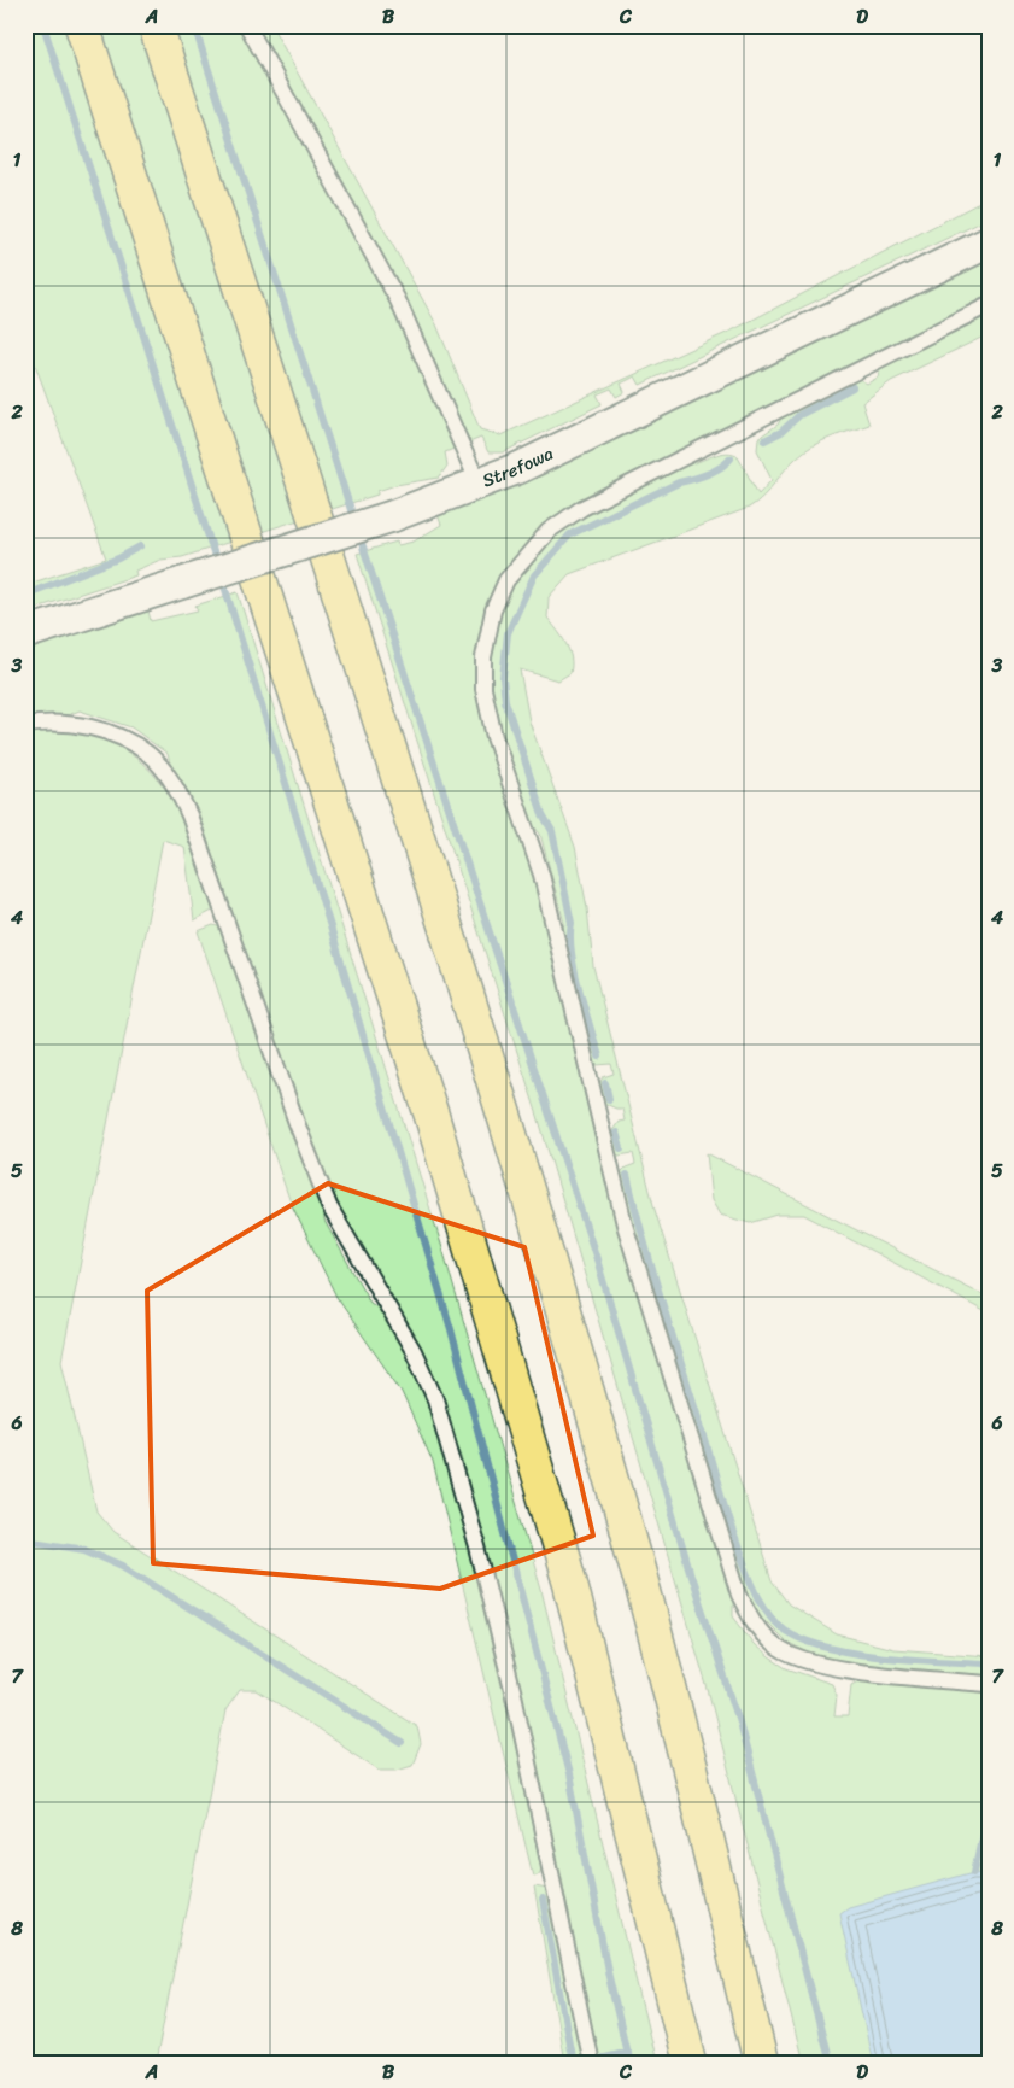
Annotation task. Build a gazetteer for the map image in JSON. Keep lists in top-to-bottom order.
{
  "streets": {
    "street": ["Strefowa"]
  },
  "grid": {
    "columns": [
      "A",
      "B",
      "C",
      "D"
    ],
    "rows": [
      "1",
      "2",
      "3",
      "4",
      "5",
      "6",
      "7",
      "8"
    ]
  }
}
